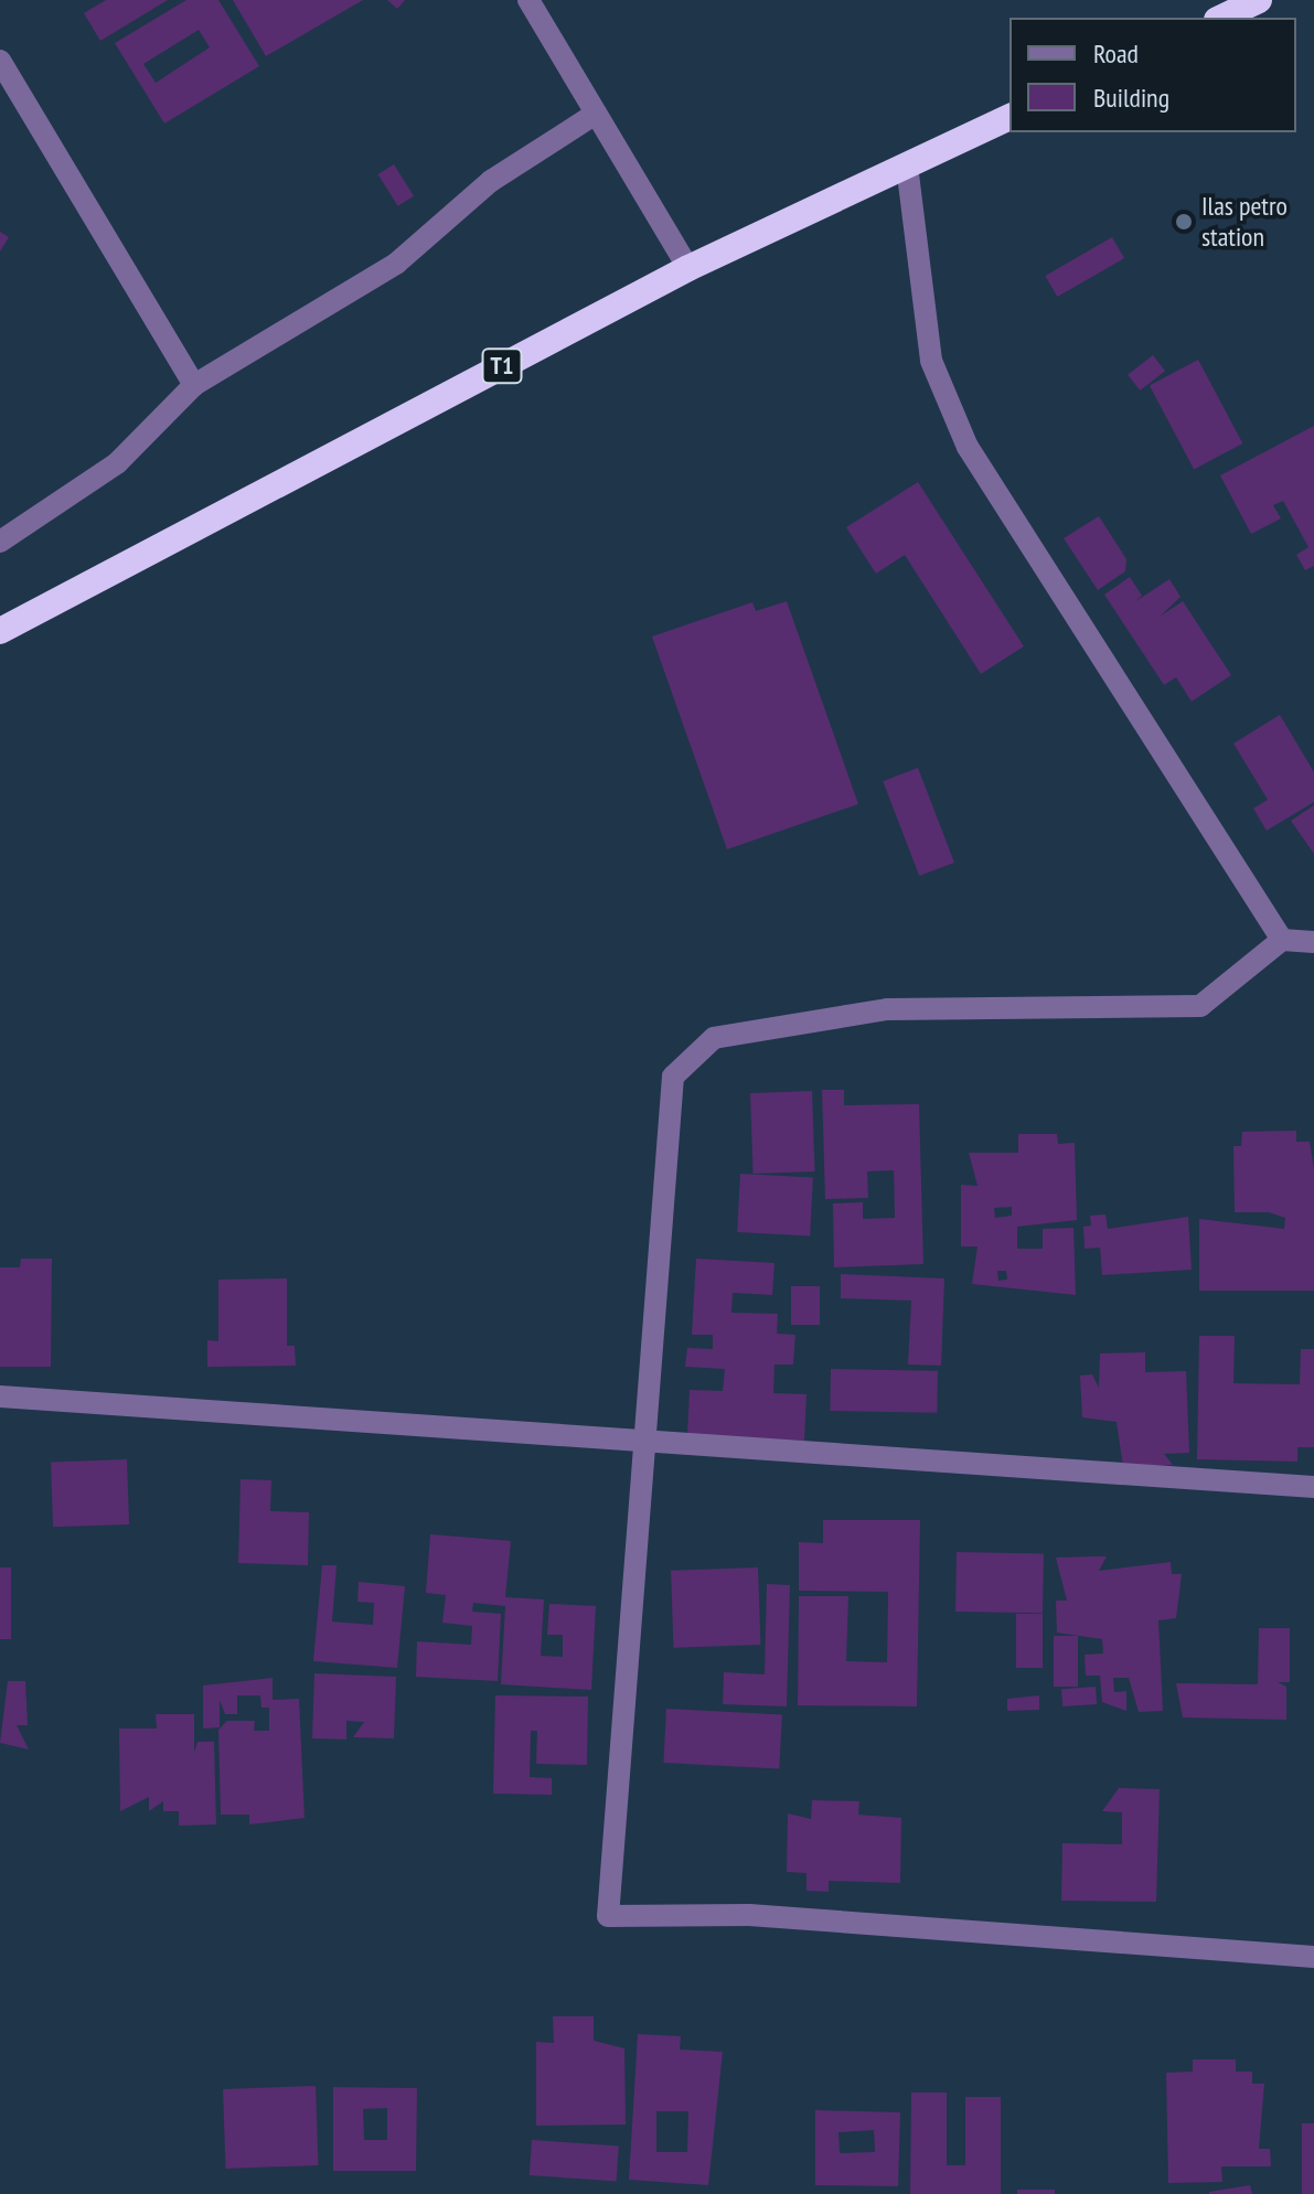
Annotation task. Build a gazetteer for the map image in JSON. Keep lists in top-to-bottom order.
{
  "streets": {
    "highway": ["T1"]
  },
  "places": ["Ilas petro station"],
  "legend": ["Road", "Building"]
}
